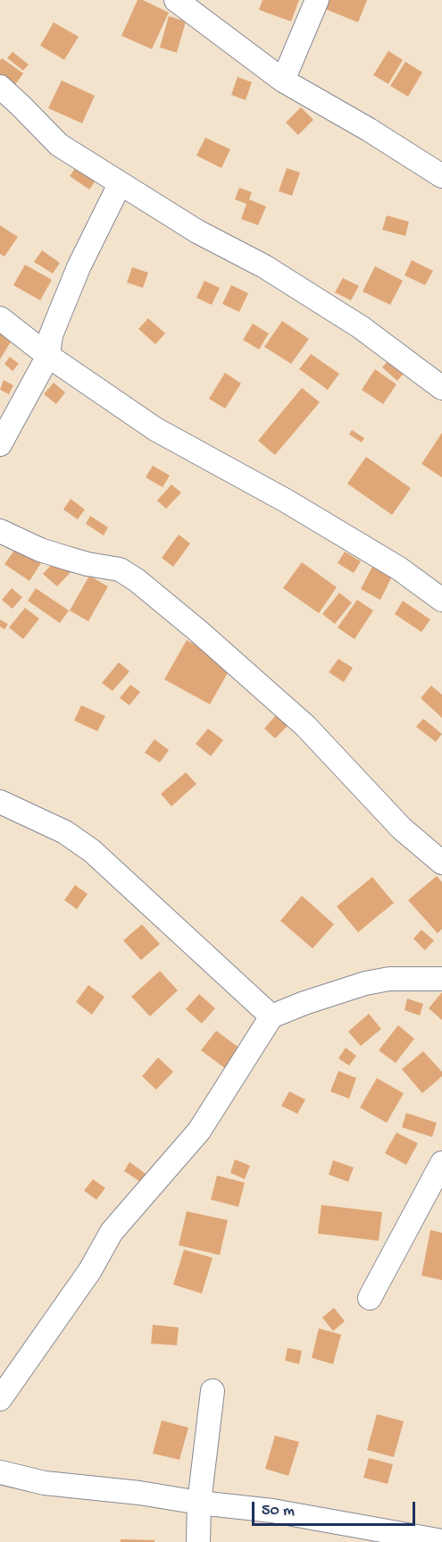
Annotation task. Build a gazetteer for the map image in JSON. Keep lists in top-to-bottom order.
{
  "scale_bar": "50 m"
}
